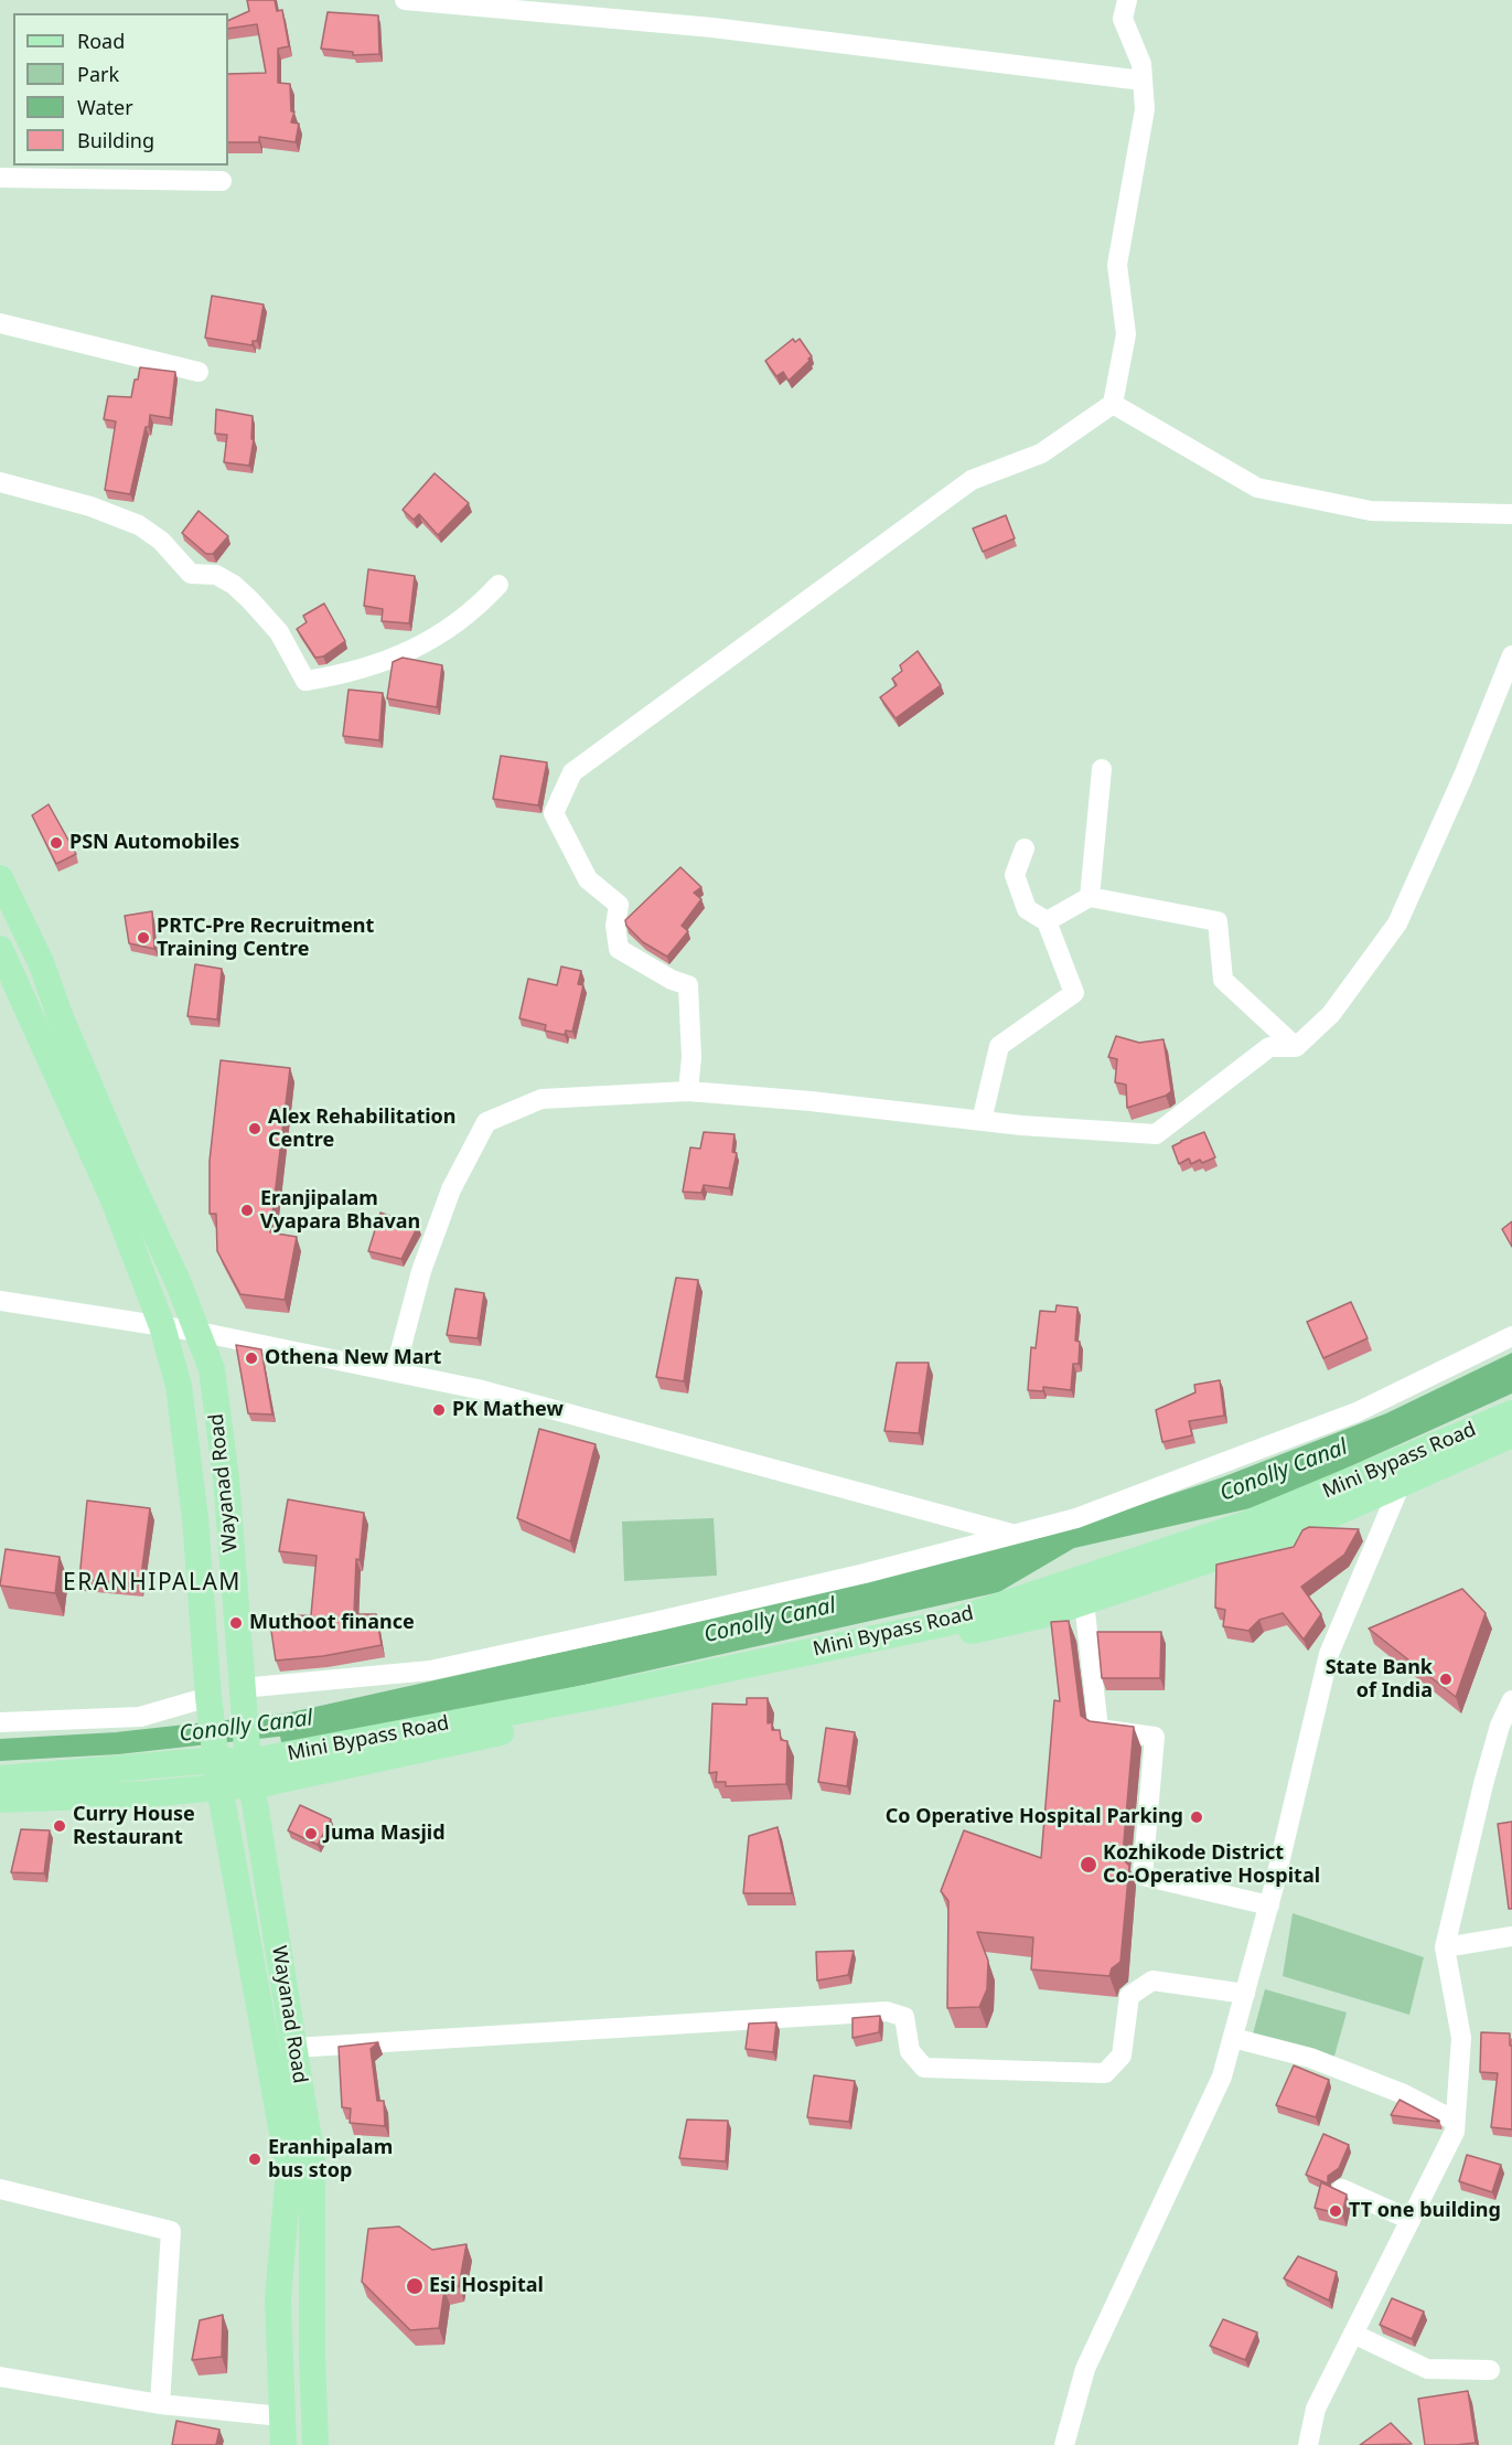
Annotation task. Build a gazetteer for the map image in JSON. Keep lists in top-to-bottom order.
{
  "streets": {
    "main road": ["Mini Bypass Road", "Wayanad Road"]
  },
  "crossings": [
    ["Mini Bypass Road", "Wayanad Road"]
  ],
  "districts": ["ERANHIPALAM"],
  "water": ["Conolly Canal"],
  "places": [
    "PSN Automobiles",
    "PRTC-Pre Recruitment Training Centre",
    "Alex Rehabilitation Centre",
    "Eranjipalam Vyapara Bhavan",
    "Othena New Mart",
    "PK Mathew",
    "Muthoot finance",
    "State Bank of India",
    "Co Operative Hospital Parking",
    "Curry House Restaurant",
    "Juma Masjid",
    "Kozhikode District Co-Operative Hospital",
    "Eranhipalam bus stop",
    "TT one building",
    "Esi Hospital"
  ],
  "legend": [
    "Road",
    "Park",
    "Water",
    "Building"
  ]
}
